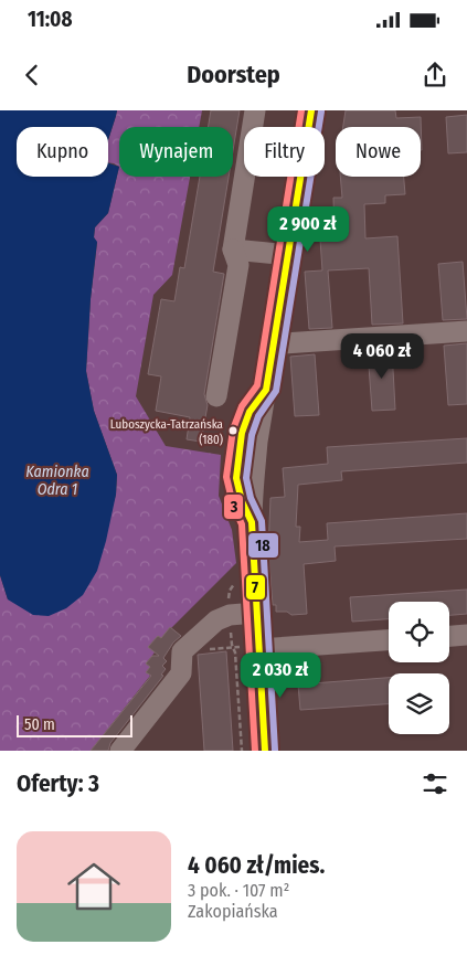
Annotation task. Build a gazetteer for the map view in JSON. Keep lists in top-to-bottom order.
{
  "water": ["Kamionka Odra 1"],
  "places": ["Luboszycka-Tatrzańska (180)"],
  "lines": ["transit line 7", "transit line 3", "transit line 18"],
  "scale_bar": "50 m",
  "page": {
    "status": "11:08",
    "header": "Doorstep",
    "chip": [
      "Kupno",
      "Wynajem",
      "Filtry",
      "Nowe"
    ],
    "price": ["2 900 zł", "4 060 zł", "2 030 zł"],
    "scale": "50 m",
    "heading": "Oferty: 3",
    "list": [
      {
        "name": "4 060 zł/mies.",
        "note": "3 pok. · 107 m² · Zakopiańska"
      }
    ]
  }
}
